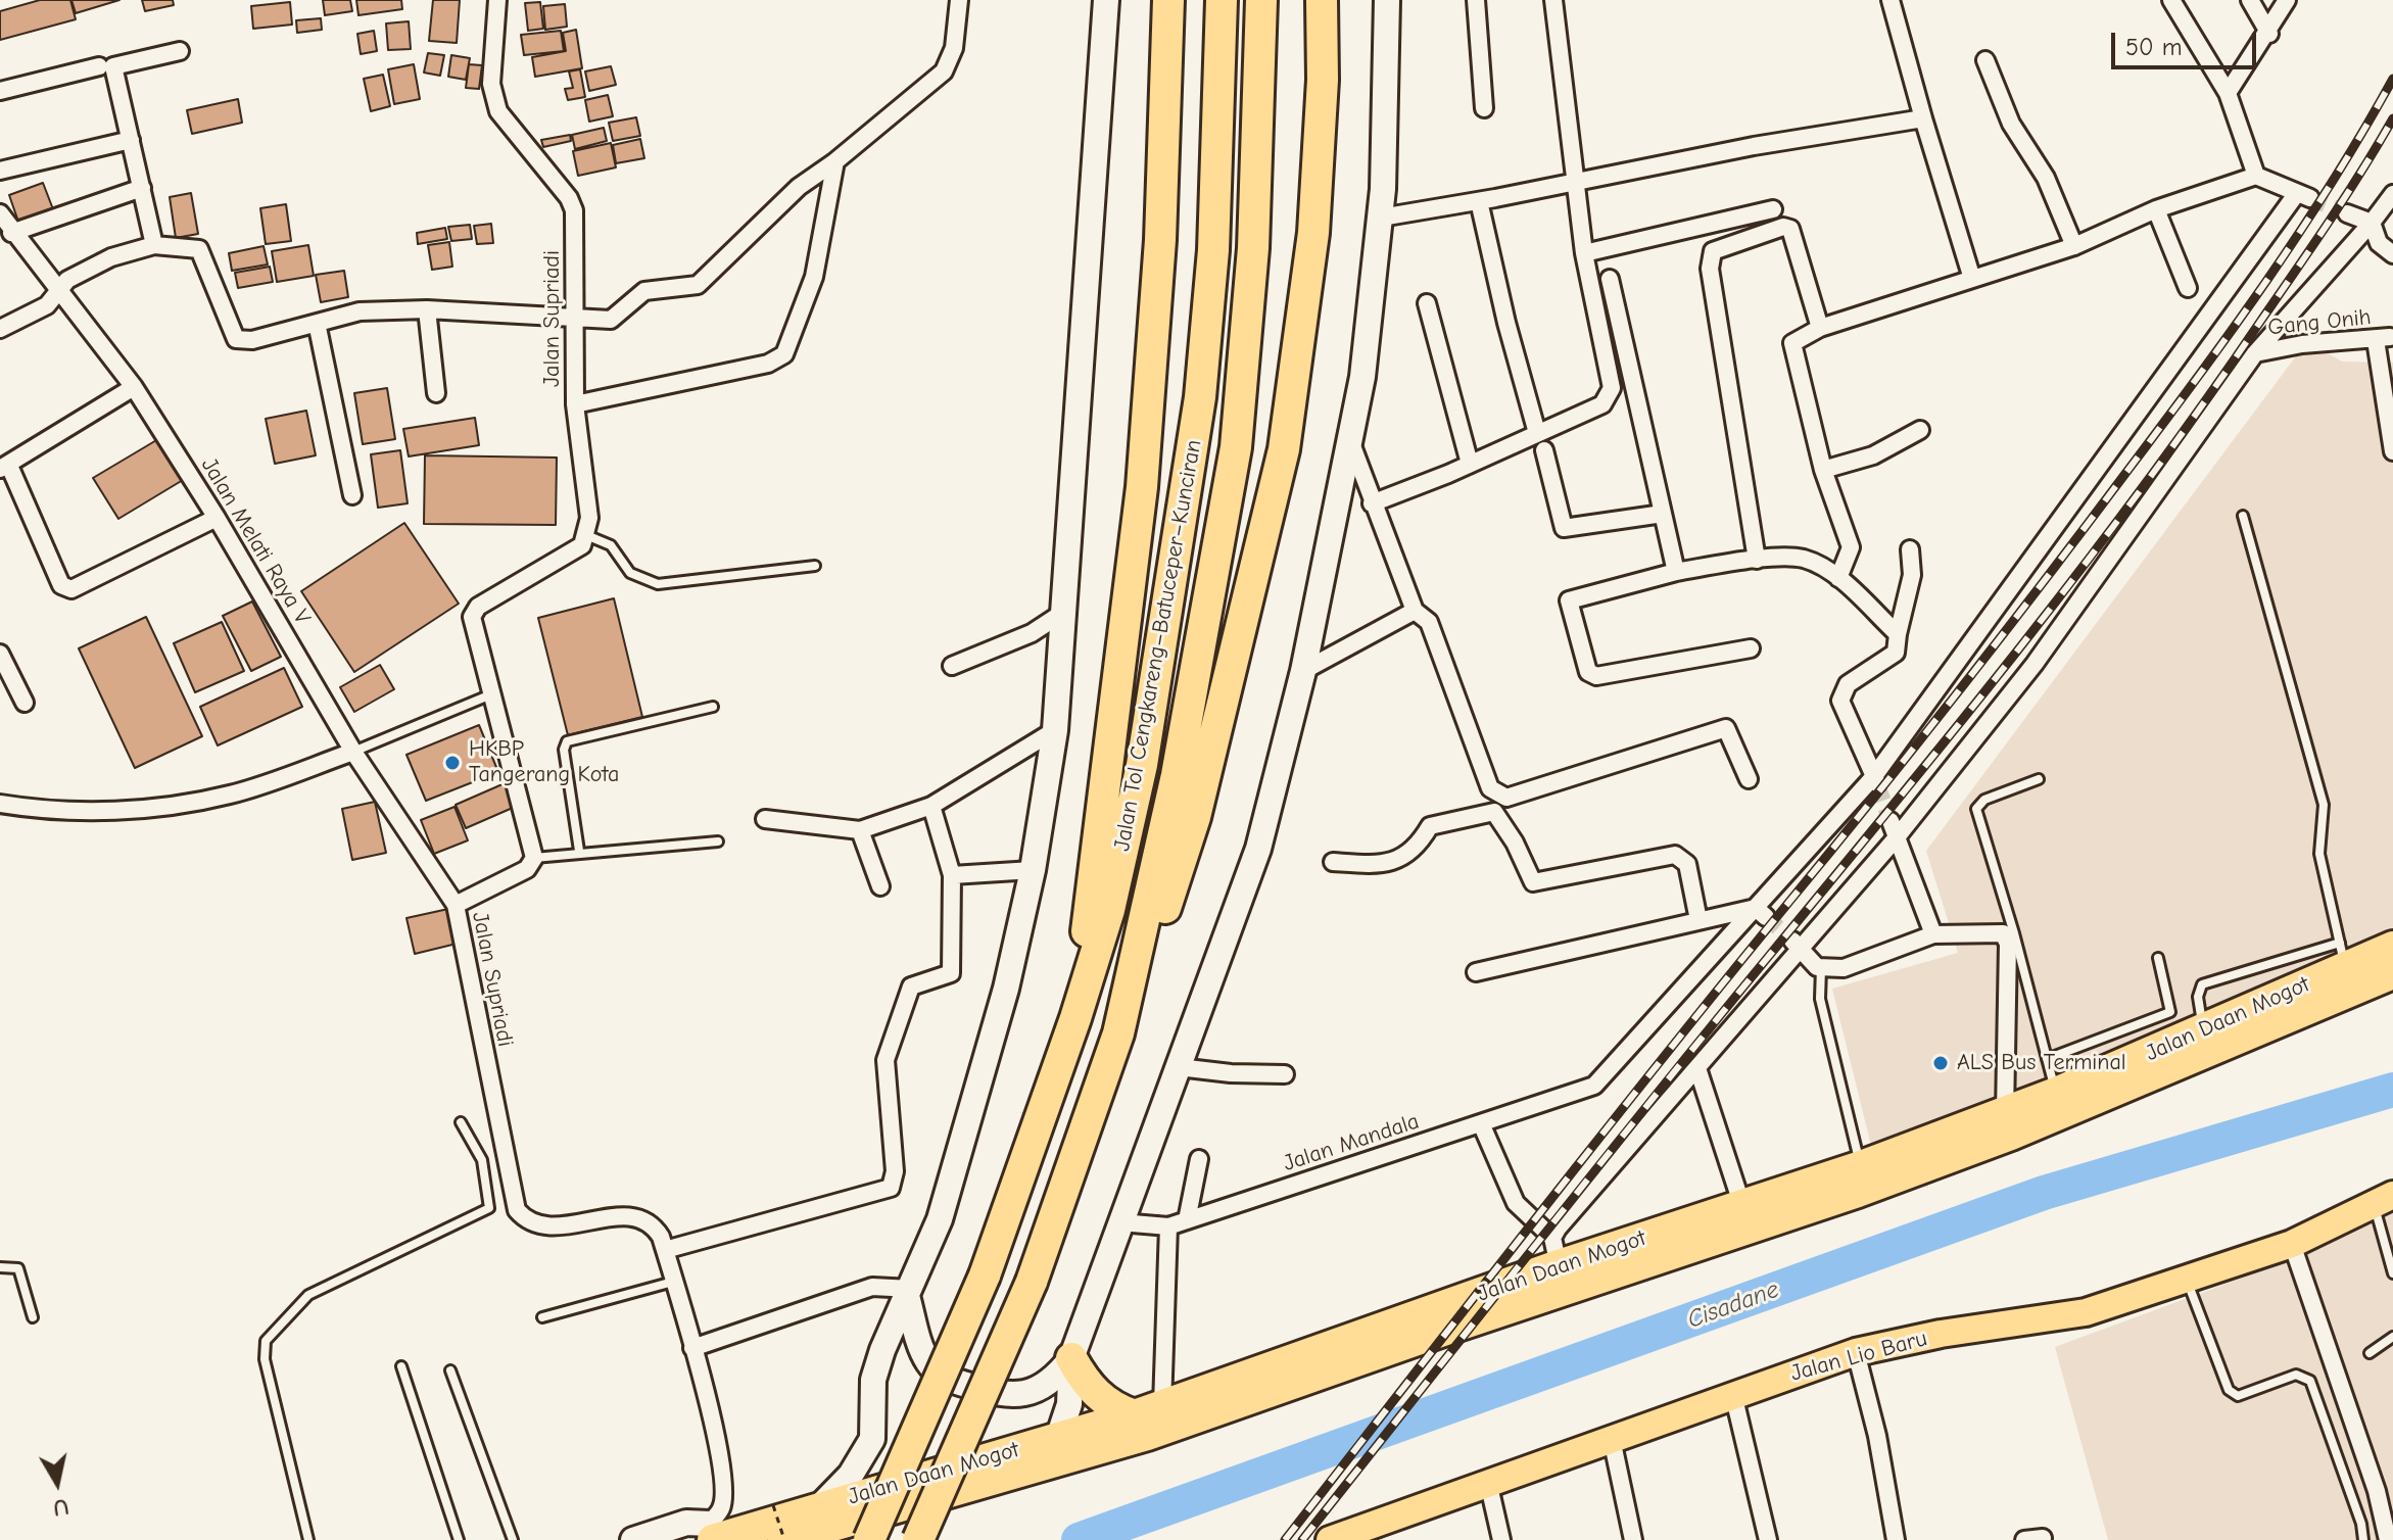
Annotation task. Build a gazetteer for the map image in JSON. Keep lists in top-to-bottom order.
{
  "streets": {
    "highway": ["Jalan Tol Cengkareng–Batuceper–Kunciran", "Jalan Daan Mogot"],
    "main road": ["Jalan Lio Baru"],
    "street": [
      "Jalan Supriadi",
      "Gang Onih",
      "Jalan Melati Raya V",
      "Jalan Mandala"
    ]
  },
  "crossings": [
    ["Jalan Supriadi", "Jalan Melati Raya V"],
    ["Jalan Supriadi", "Jalan Daan Mogot"]
  ],
  "water": ["Cisadane"],
  "places": ["HKBP Tangerang Kota", "ALS Bus Terminal"],
  "scale_bar": "50 m",
  "north": "bottom"
}
